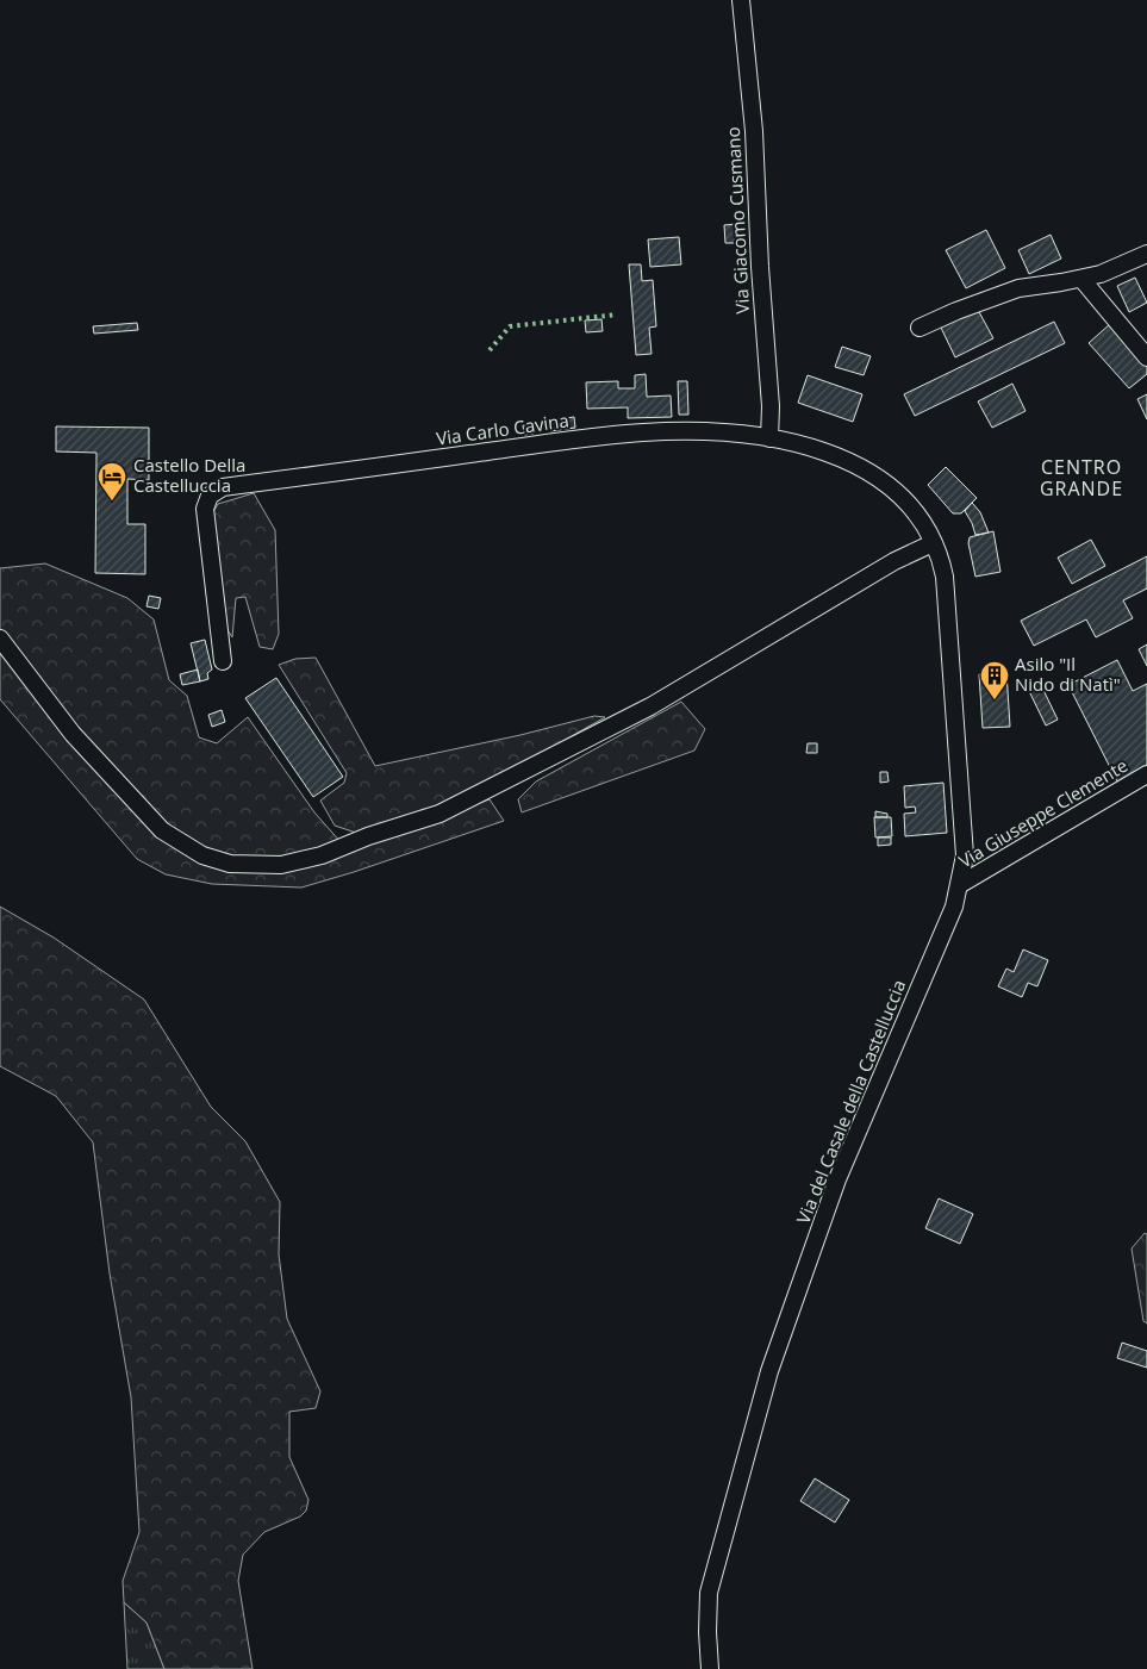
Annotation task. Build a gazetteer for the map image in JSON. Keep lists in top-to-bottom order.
{
  "streets": {
    "street": [
      "Via Giacomo Cusmano",
      "Via Carlo Cavina",
      "Via Giuseppe Clemente",
      "Via del Casale della Castelluccia"
    ]
  },
  "crossings": [
    ["Via Giacomo Cusmano", "Via Carlo Cavina"],
    ["Via Carlo Cavina", "Via del Casale della Castelluccia"],
    ["Via Giuseppe Clemente", "Via del Casale della Castelluccia"]
  ],
  "districts": ["CENTRO GRANDE"],
  "places": {
    "hotel": ["Castello Della Castelluccia"],
    "building": ["Asilo \"Il Nido di Natì\""]
  }
}
